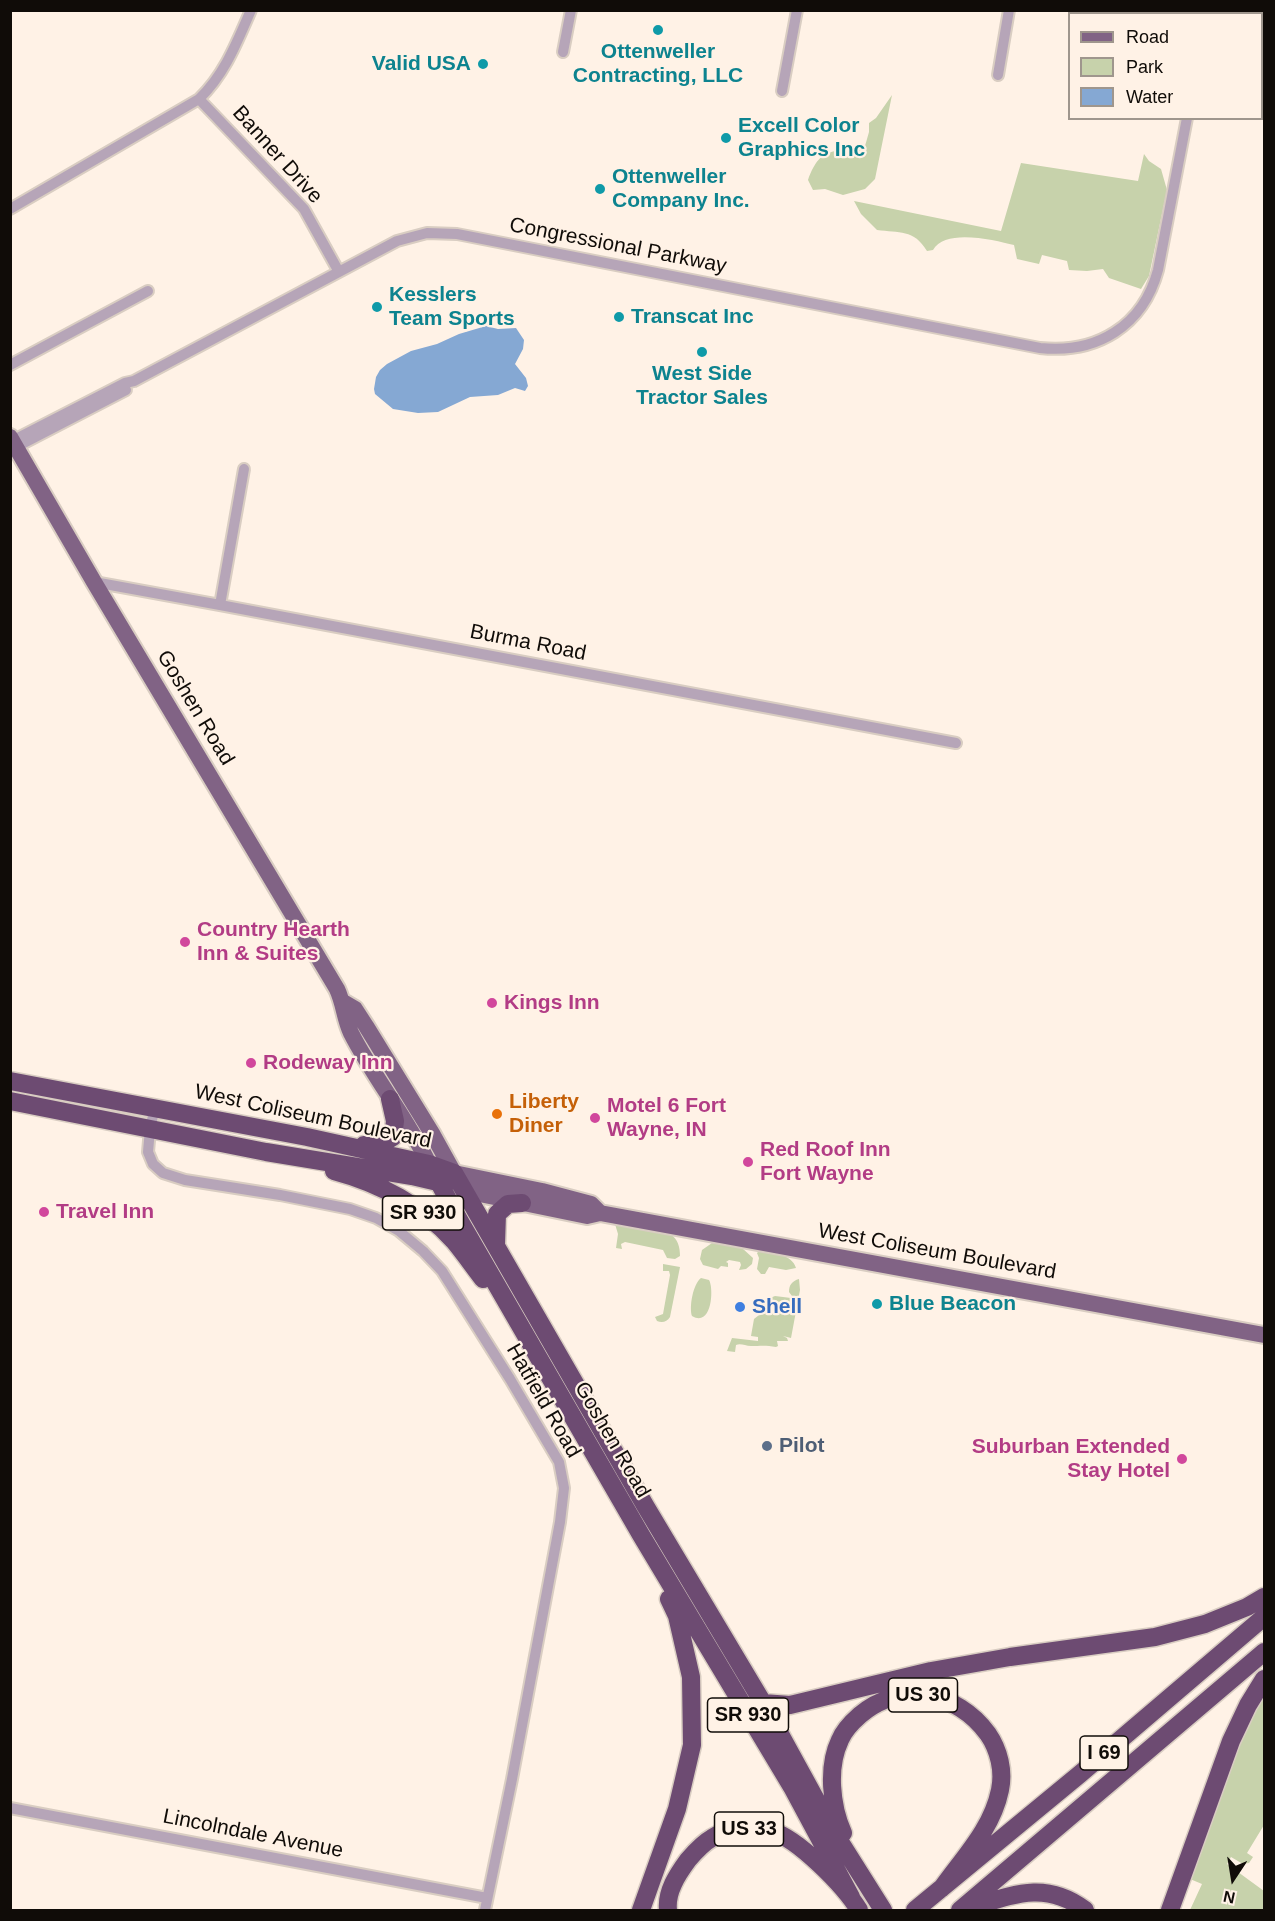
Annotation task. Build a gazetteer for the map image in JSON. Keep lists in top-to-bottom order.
{
  "streets": {
    "highway": [
      "Goshen Road",
      "West Coliseum Boulevard",
      "SR 930",
      "US 30",
      "I 69",
      "US 33"
    ],
    "street": [
      "Banner Drive",
      "Congressional Parkway",
      "Burma Road",
      "Hatfield Road",
      "Lincolndale Avenue"
    ]
  },
  "crossings": [
    ["Banner Drive", "Congressional Parkway"],
    ["Congressional Parkway", "Goshen Road"],
    ["Burma Road", "Goshen Road"],
    ["Goshen Road", "West Coliseum Boulevard"],
    ["Goshen Road", "SR 930"],
    ["Goshen Road", "US 33"],
    ["West Coliseum Boulevard", "SR 930"],
    ["West Coliseum Boulevard", "Hatfield Road"],
    ["SR 930", "US 30"],
    ["Hatfield Road", "Lincolndale Avenue"],
    ["US 30", "I 69"]
  ],
  "places": [
    "Ottenweller Contracting, LLC",
    "Valid USA",
    "Excell Color Graphics Inc",
    "Ottenweller Company Inc.",
    "Kesslers Team Sports",
    "Transcat Inc",
    "West Side Tractor Sales",
    "Country Hearth Inn & Suites",
    "Kings Inn",
    "Rodeway Inn",
    "Liberty Diner",
    "Motel 6 Fort Wayne, IN",
    "Red Roof Inn Fort Wayne",
    "Travel Inn",
    "Blue Beacon",
    "Shell",
    "Pilot",
    "Suburban Extended Stay Hotel"
  ],
  "legend": ["Road", "Park", "Water"],
  "north": "bottom"
}
